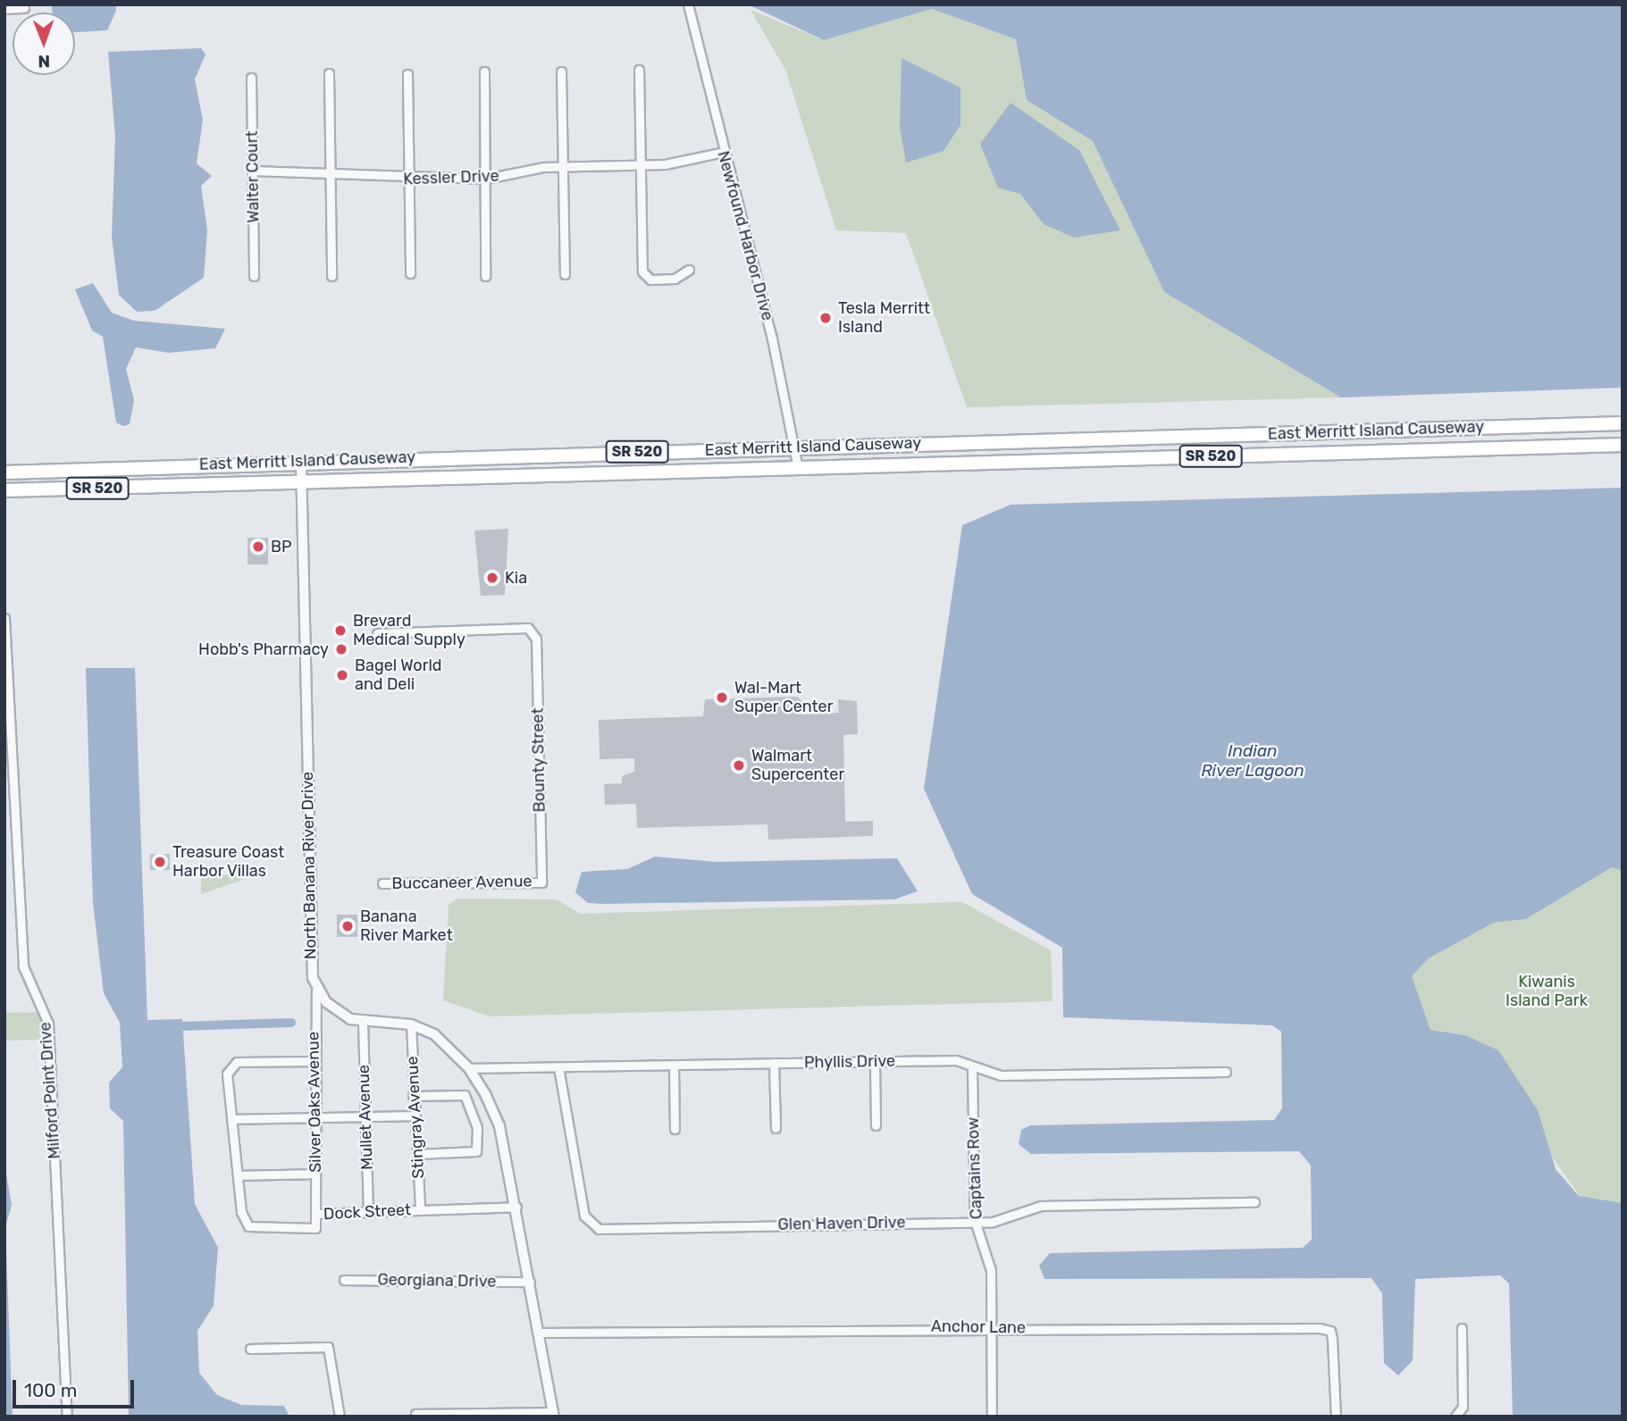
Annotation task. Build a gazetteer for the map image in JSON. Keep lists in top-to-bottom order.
{
  "streets": {
    "main road": ["East Merritt Island Causeway", "SR 520"],
    "street": [
      "Walter Court",
      "Kessler Drive",
      "Newfound Harbor Drive",
      "Bounty Street",
      "North Banana River Drive",
      "Buccaneer Avenue",
      "Phyllis Drive",
      "Milford Point Drive",
      "Silver Oaks Avenue",
      "Mullet Avenue",
      "Stingray Avenue",
      "Captains Row",
      "Dock Street",
      "Glen Haven Drive",
      "Georgiana Drive",
      "Anchor Lane"
    ]
  },
  "crossings": [
    ["Walter Court", "Kessler Drive"],
    ["Kessler Drive", "Newfound Harbor Drive"],
    ["Newfound Harbor Drive", "East Merritt Island Causeway"],
    ["East Merritt Island Causeway", "North Banana River Drive"],
    ["Bounty Street", "Buccaneer Avenue"],
    ["North Banana River Drive", "Silver Oaks Avenue"],
    ["Phyllis Drive", "Captains Row"],
    ["Phyllis Drive", "Glen Haven Drive"],
    ["Silver Oaks Avenue", "Dock Street"],
    ["Mullet Avenue", "Dock Street"],
    ["Stingray Avenue", "Dock Street"],
    ["Captains Row", "Glen Haven Drive"],
    ["Captains Row", "Anchor Lane"]
  ],
  "water": ["Indian River Lagoon"],
  "parks": ["Kiwanis Island Park"],
  "places": [
    "Tesla Merritt Island",
    "BP",
    "Kia",
    "Brevard Medical Supply",
    "Hobb's Pharmacy",
    "Bagel World and Deli",
    "Wal-Mart Super Center",
    "Walmart Supercenter",
    "Treasure Coast Harbor Villas",
    "Banana River Market"
  ],
  "scale_bar": "100 m",
  "north": "bottom"
}
